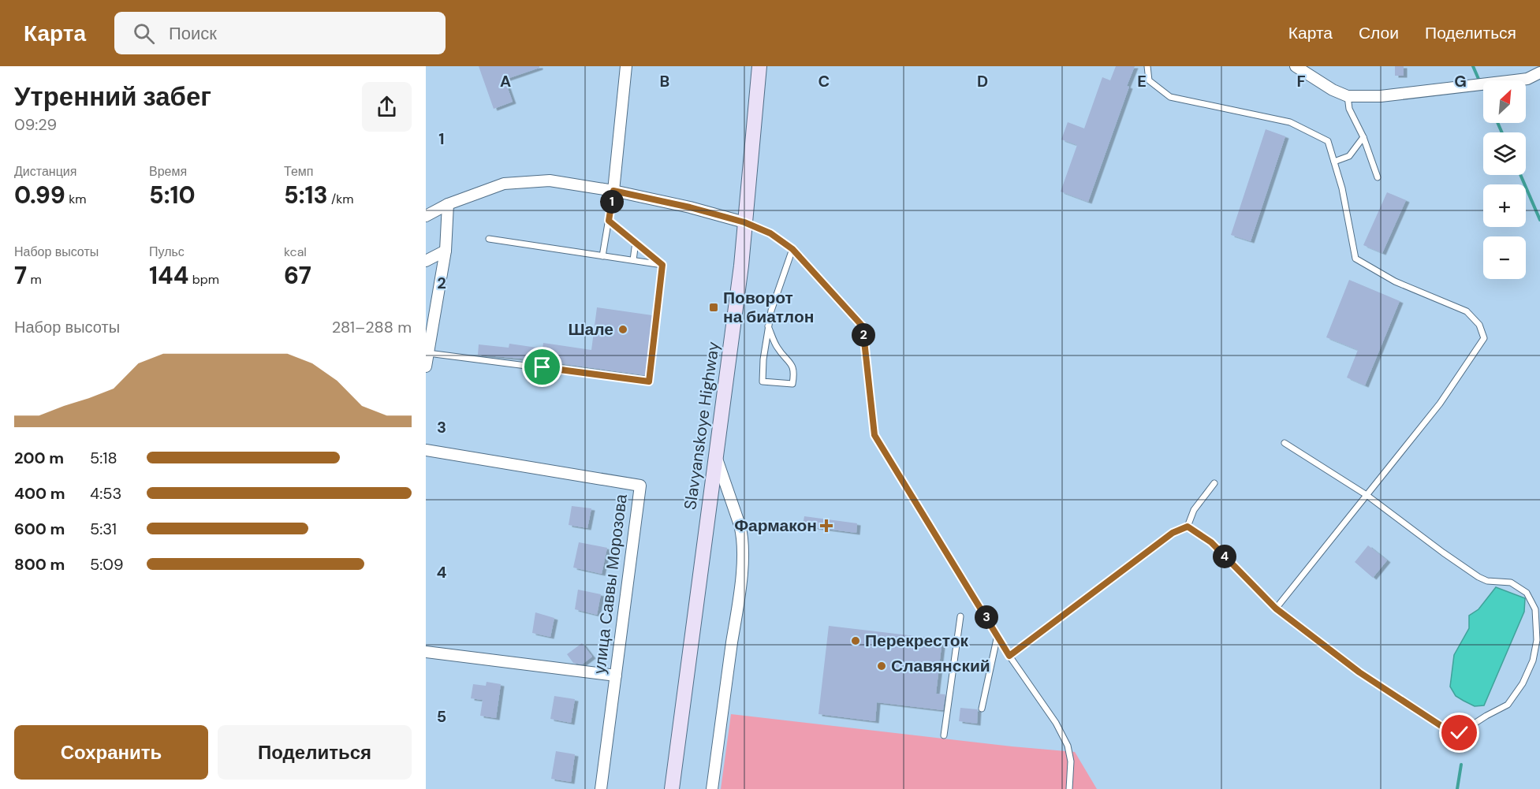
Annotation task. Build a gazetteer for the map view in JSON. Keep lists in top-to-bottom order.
{
  "streets": {
    "main road": ["Slavyanskoye Highway"],
    "street": ["улица Саввы Морозова"]
  },
  "places": {
    "transit": ["Поворот на биатлон"],
    "other": ["Шале", "Перекресток", "Славянский"],
    "health": ["Фармакон"]
  },
  "north": "top right",
  "page": {
    "header": "Карта",
    "search": "Поиск",
    "nav": ["Карта", "Слои", "Поделиться"],
    "heading": ["Утренний забег", "09:29"],
    "map_buttons": ["+", "−"],
    "stats": [
      ["Дистанция", "0.99 km"],
      ["Время", "5:10"],
      ["Темп", "5:13 /km"],
      ["Набор высоты", "7 m"],
      ["Пульс", "144 bpm"],
      ["kcal", "67"]
    ],
    "pins": [
      "1",
      "2",
      "4",
      "3"
    ],
    "chart": ["Набор высоты", "281–288 m"],
    "list": [
      {
        "name": "200 m",
        "note": "5:18"
      },
      {
        "name": "400 m",
        "note": "4:53"
      },
      {
        "name": "600 m",
        "note": "5:31"
      },
      {
        "name": "800 m",
        "note": "5:09"
      }
    ],
    "buttons": ["Сохранить", "Поделиться"]
  },
  "grid": {
    "columns": [
      "A",
      "B",
      "C",
      "D",
      "E",
      "F",
      "G"
    ],
    "rows": [
      "1",
      "2",
      "3",
      "4",
      "5"
    ]
  }
}
